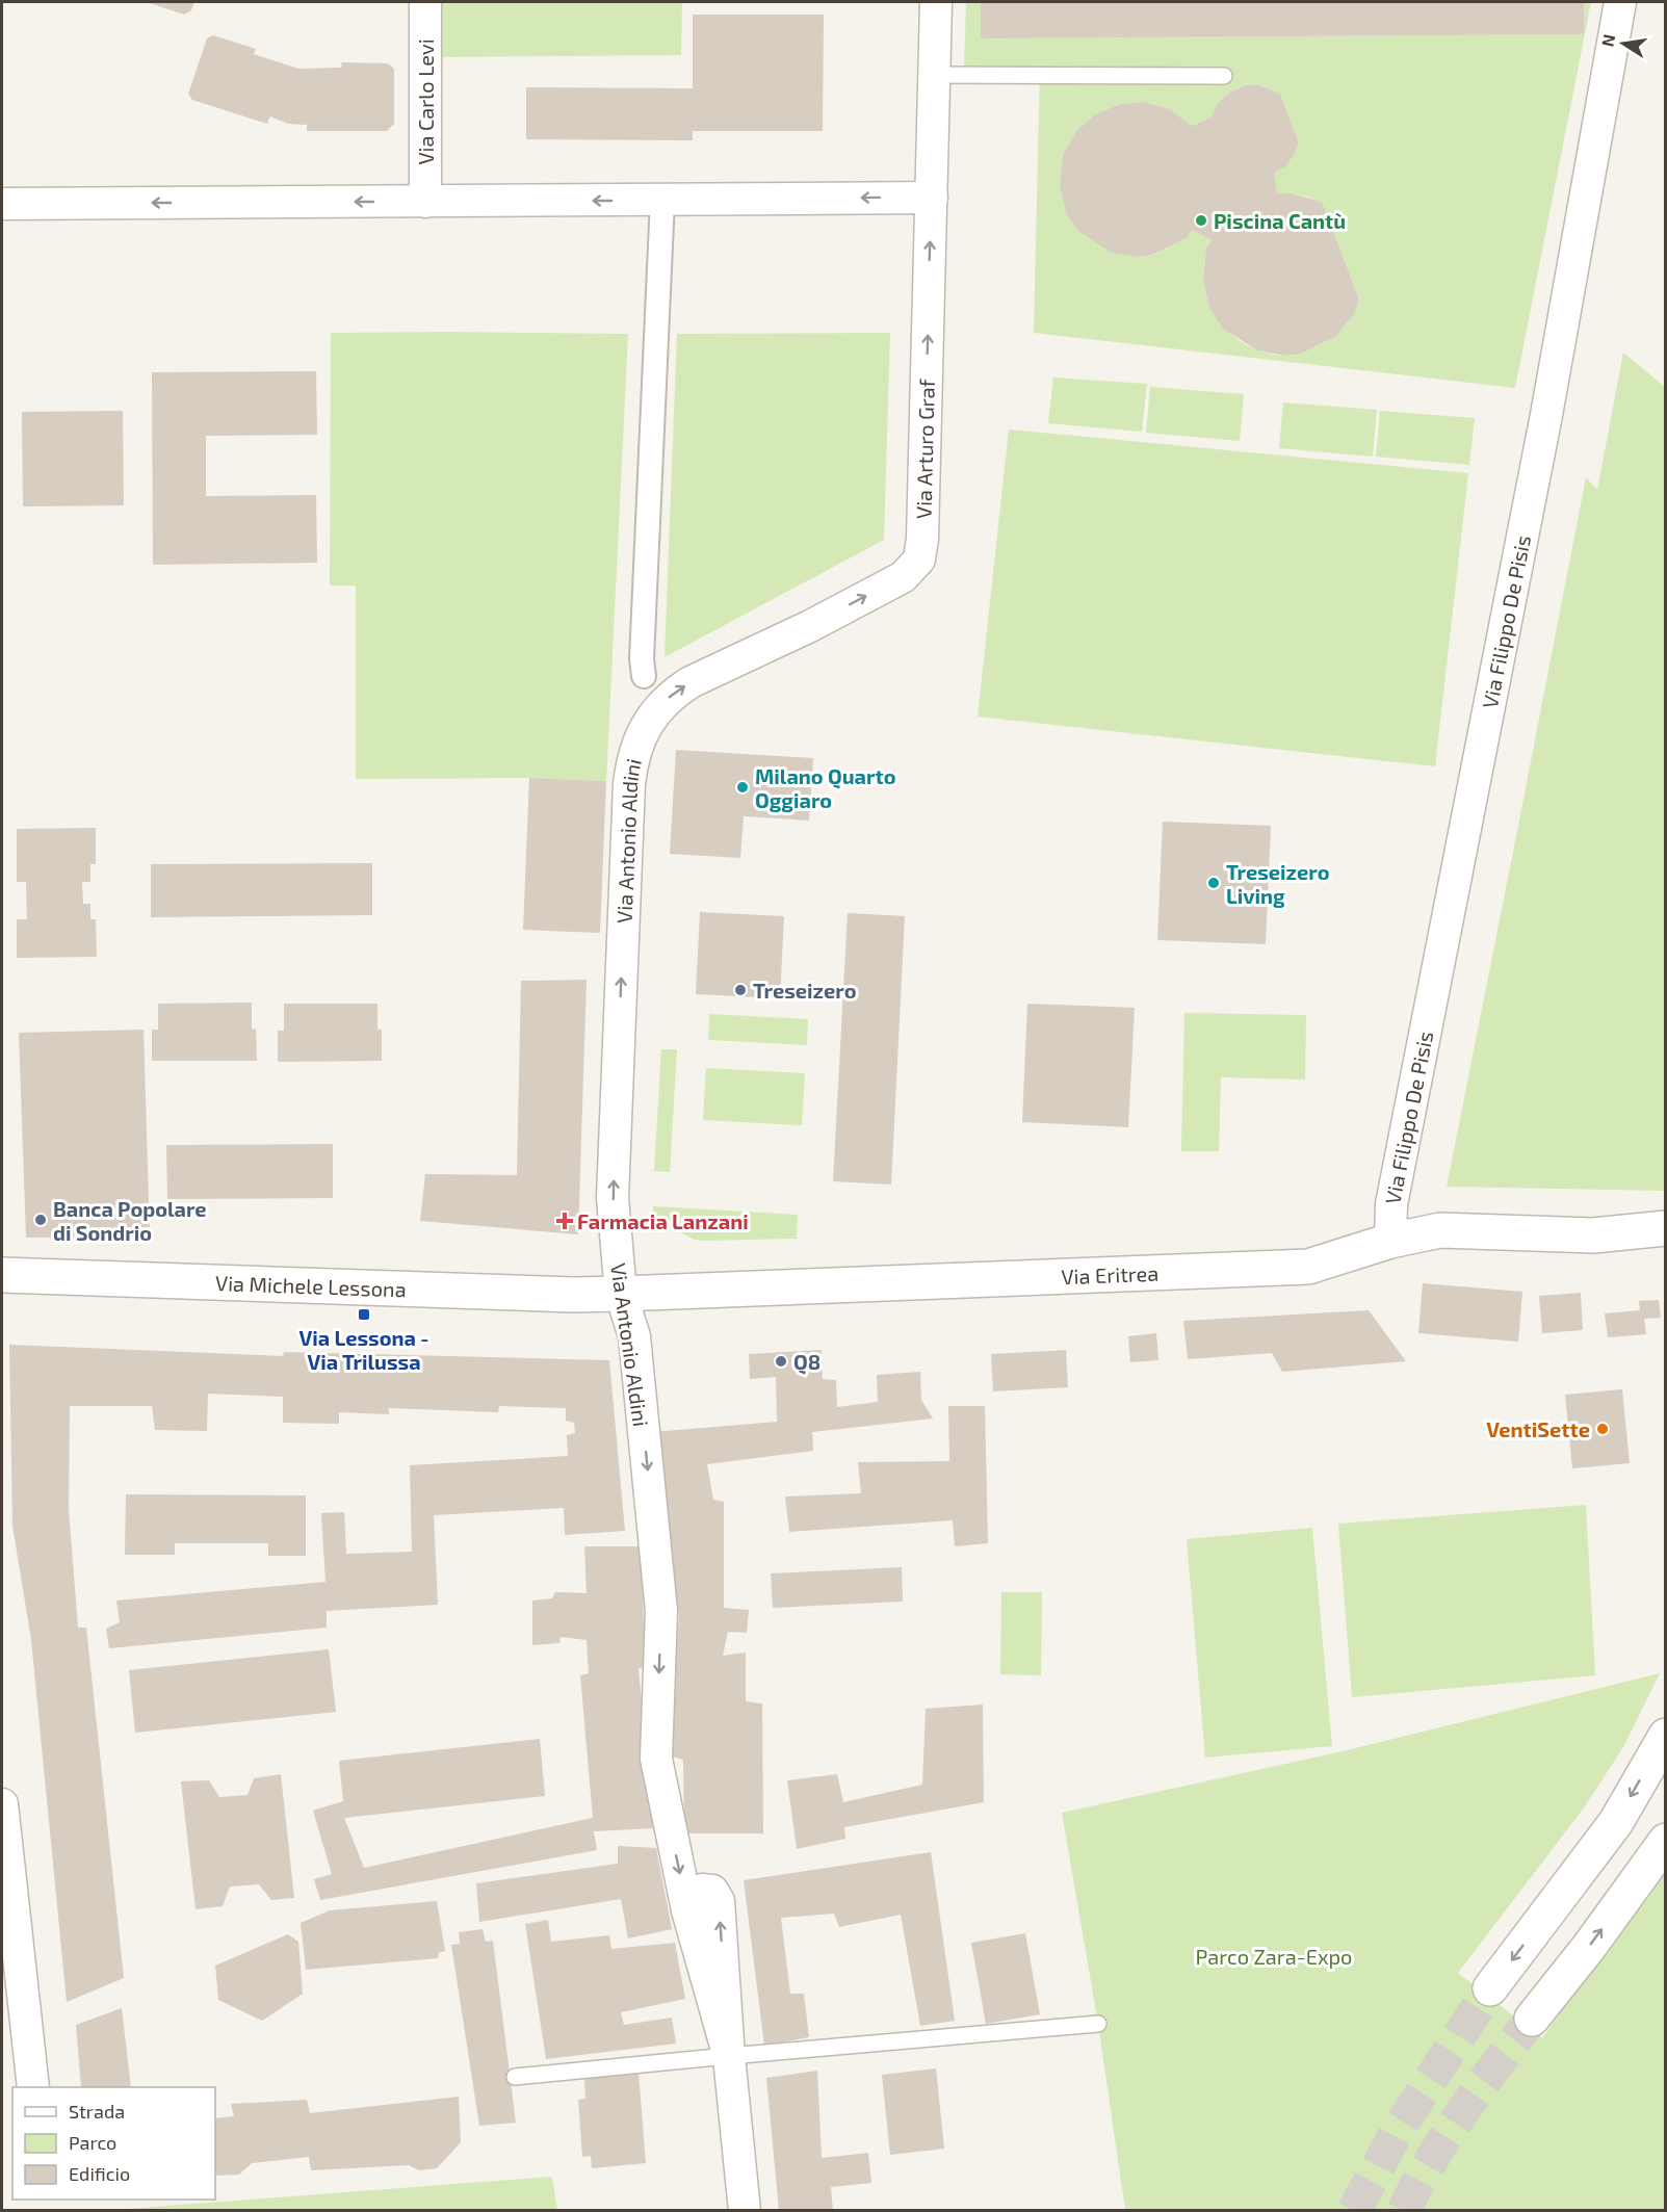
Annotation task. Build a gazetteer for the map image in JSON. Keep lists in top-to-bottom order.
{
  "streets": {
    "street": [
      "Via Carlo Levi",
      "Via Arturo Graf",
      "Via Filippo De Pisis",
      "Via Antonio Aldini",
      "Via Eritrea",
      "Via Michele Lessona"
    ]
  },
  "crossings": [
    ["Via Arturo Graf", "Via Antonio Aldini"],
    ["Via Filippo De Pisis", "Via Eritrea"],
    ["Via Antonio Aldini", "Via Eritrea"],
    ["Via Antonio Aldini", "Via Michele Lessona"],
    ["Via Eritrea", "Via Michele Lessona"]
  ],
  "one_way": ["Via Arturo Graf"],
  "parks": ["Parco Zara-Expo"],
  "places": {
    "other": [
      "Piscina Cantù",
      "Milano Quarto Oggiaro",
      "Treseizero Living",
      "Treseizero",
      "Banca Popolare di Sondrio",
      "Q8",
      "VentiSette"
    ],
    "health": ["Farmacia Lanzani"],
    "transit": ["Via Lessona - Via Trilussa"]
  },
  "legend": ["Strada", "Parco", "Edificio"],
  "north": "left"
}
